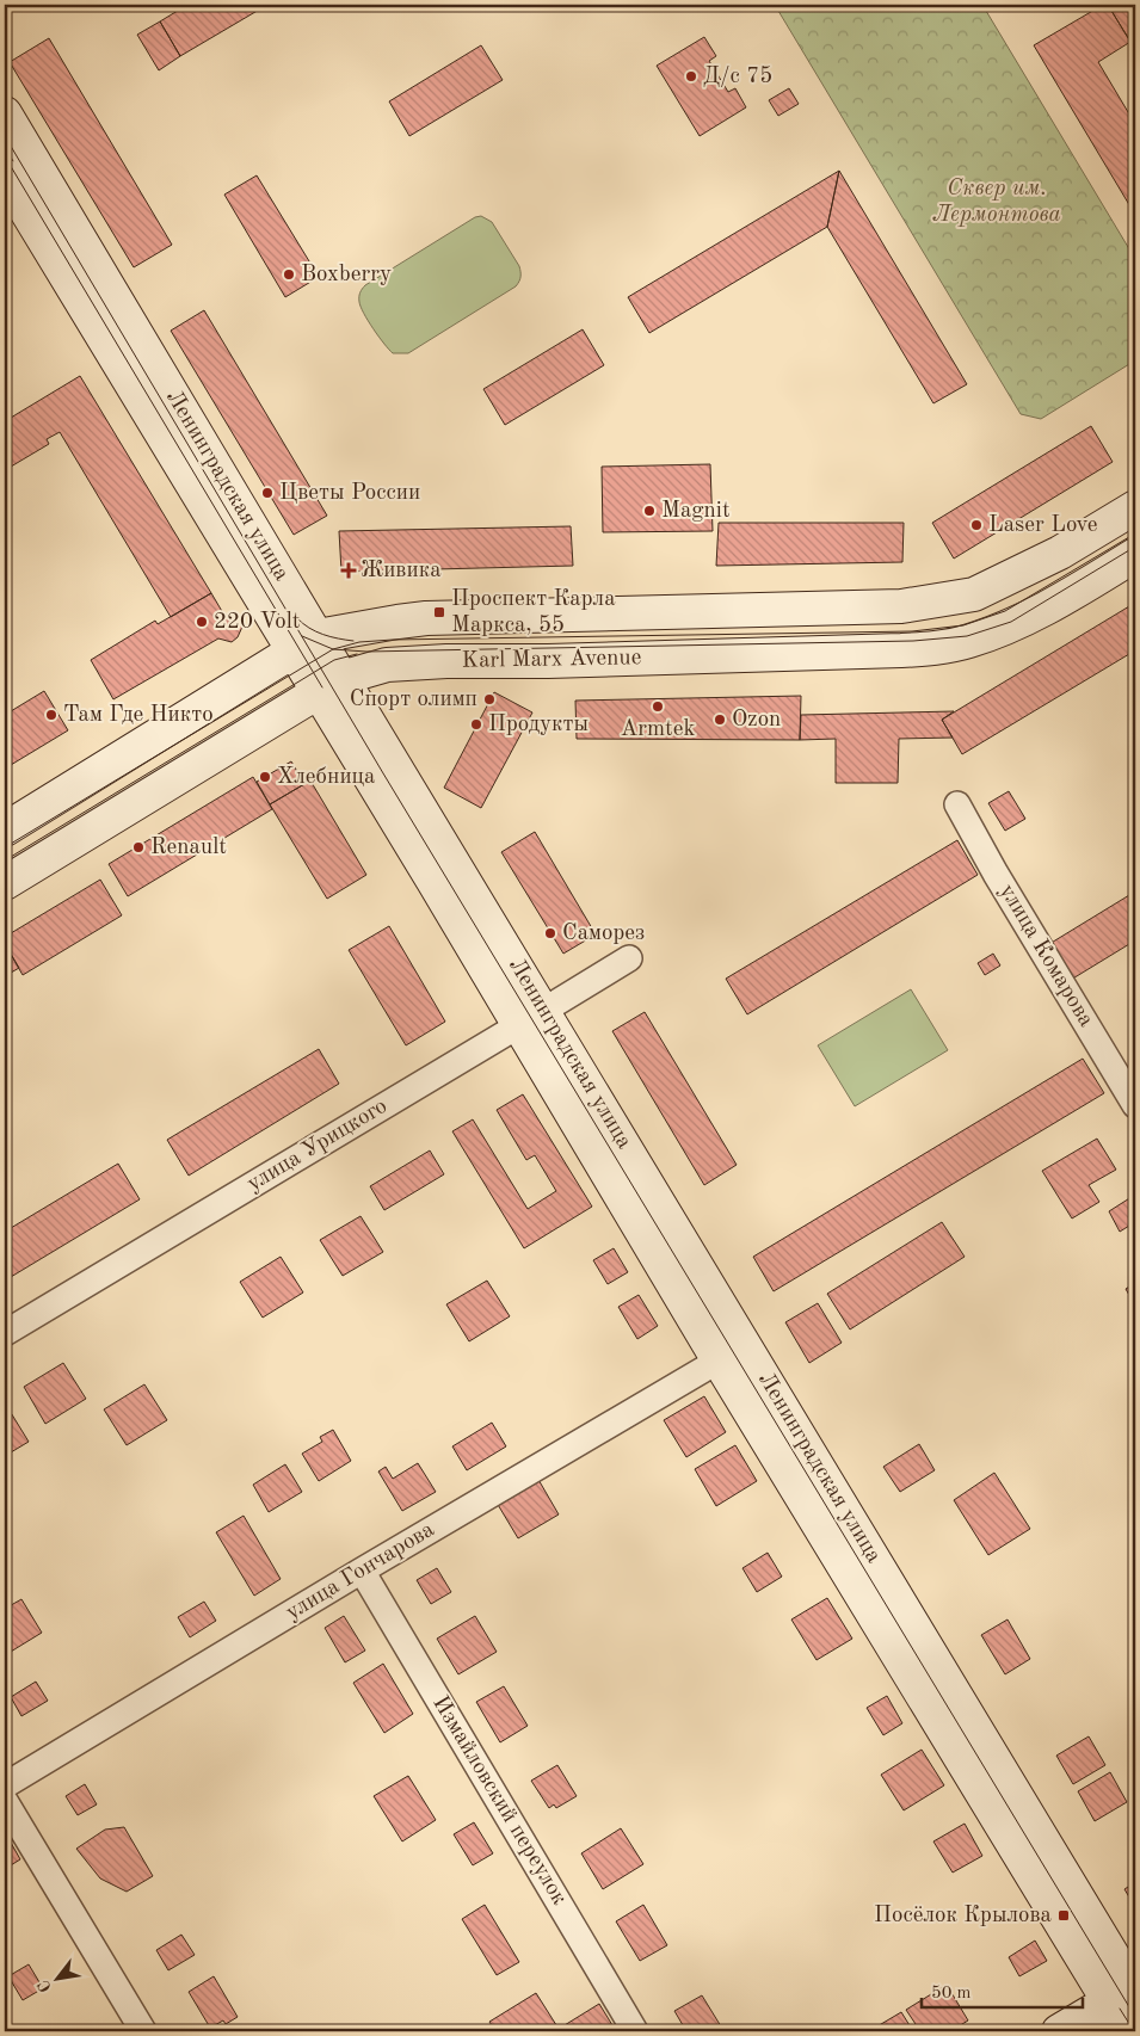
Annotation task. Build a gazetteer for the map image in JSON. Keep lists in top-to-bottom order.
{
  "streets": {
    "main road": ["Ленинградская улица", "Karl Marx Avenue"],
    "street": [
      "улица Комарова",
      "улица Урицкого",
      "улица Гончарова",
      "Измайловский переулок"
    ]
  },
  "crossings": [
    ["Ленинградская улица", "Karl Marx Avenue"],
    ["Ленинградская улица", "улица Урицкого"],
    ["Ленинградская улица", "улица Гончарова"],
    ["улица Гончарова", "Измайловский переулок"]
  ],
  "parks": ["Сквер им. Лермонтова"],
  "places": {
    "other": [
      "Д/с 75",
      "Boxberry",
      "Цветы России",
      "Magnit",
      "Laser Love",
      "220 Volt",
      "Спорт олимп",
      "Armtek",
      "Там Где Никто",
      "Ozon",
      "Продукты",
      "Хлебница",
      "Renault",
      "Саморез"
    ],
    "health": ["Живика"],
    "transit": ["Проспект Карла Маркса, 55", "Посёлок Крылова"]
  },
  "scale_bar": "50 m",
  "north": "bottom left"
}
